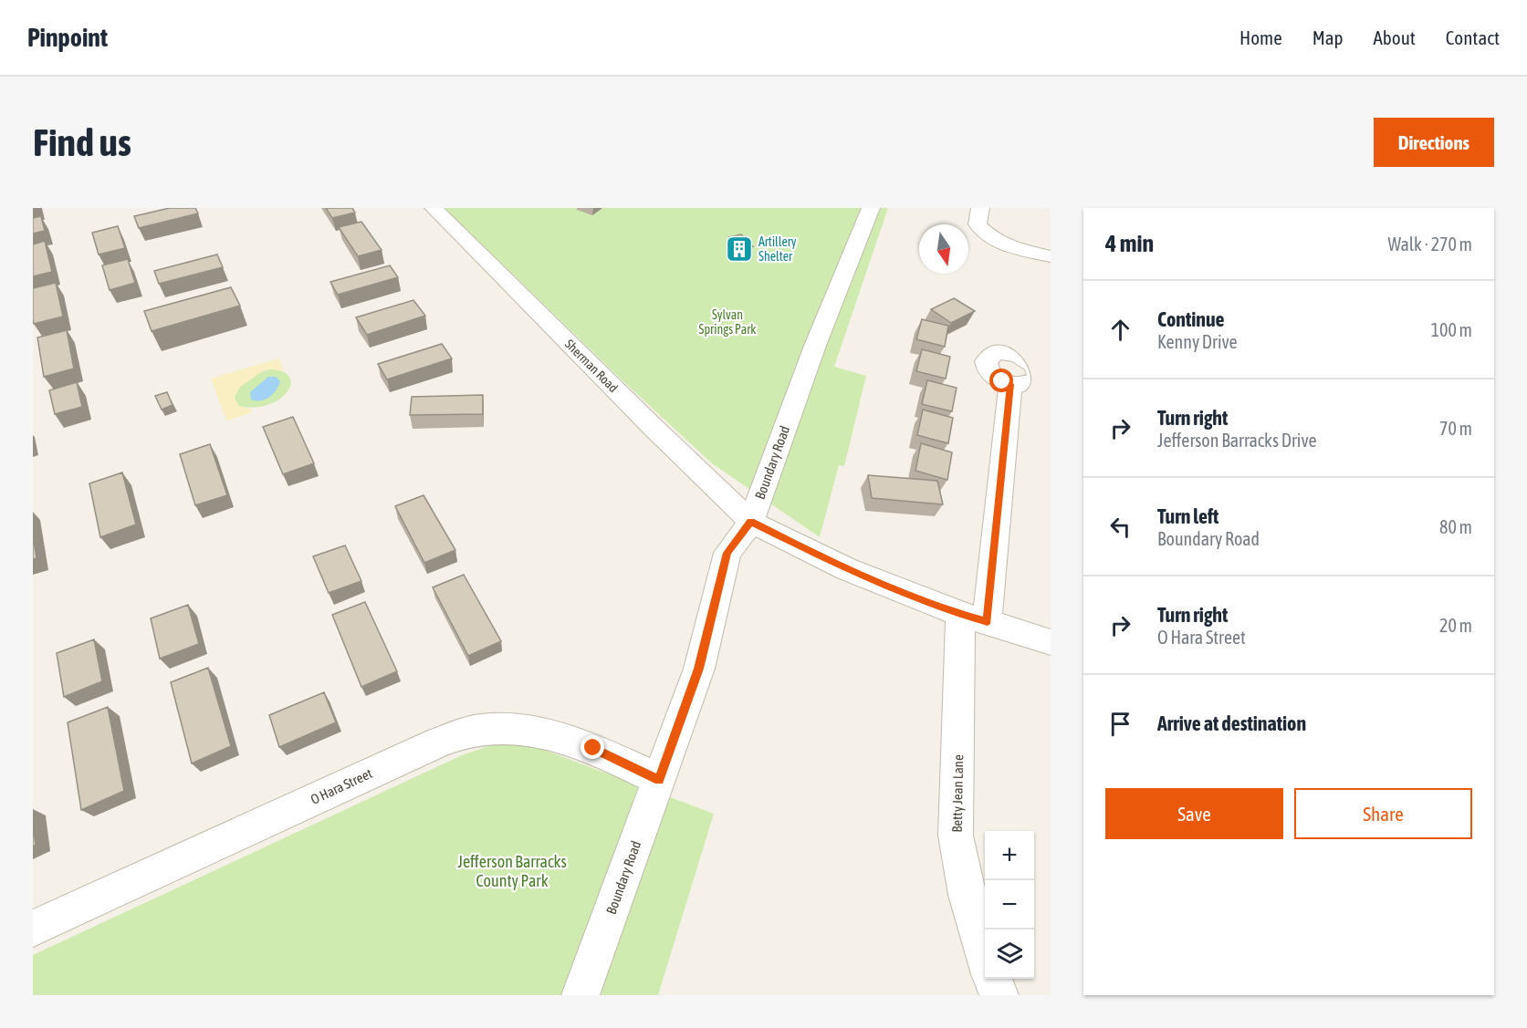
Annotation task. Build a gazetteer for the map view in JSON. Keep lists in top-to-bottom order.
{
  "streets": {
    "street": [
      "Sherman Road",
      "Boundary Road",
      "O Hara Street",
      "Betty Jean Lane"
    ]
  },
  "crossings": [
    ["Sherman Road", "Boundary Road"],
    ["Sherman Road", "Betty Jean Lane"],
    ["Boundary Road", "O Hara Street"]
  ],
  "parks": ["Sylvan Springs Park", "Jefferson Barracks County Park"],
  "places": {
    "building": ["Artillery Shelter"]
  },
  "north": "bottom",
  "page": {
    "header": "Pinpoint",
    "nav": [
      "Home",
      "Map",
      "About",
      "Contact"
    ],
    "buttons": [
      "Directions",
      ["Save", "Share"]
    ],
    "title": "Find us",
    "heading": ["4 min", "Walk · 270 m"],
    "list": [
      ["Continue", "Kenny Drive", "100 m"],
      ["Turn right", "Jefferson Barracks Drive", "70 m"],
      ["Turn left", "Boundary Road", "80 m"],
      ["Turn right", "O Hara Street", "20 m"],
      "Arrive at destination"
    ],
    "map_buttons": ["+", "−"]
  }
}
